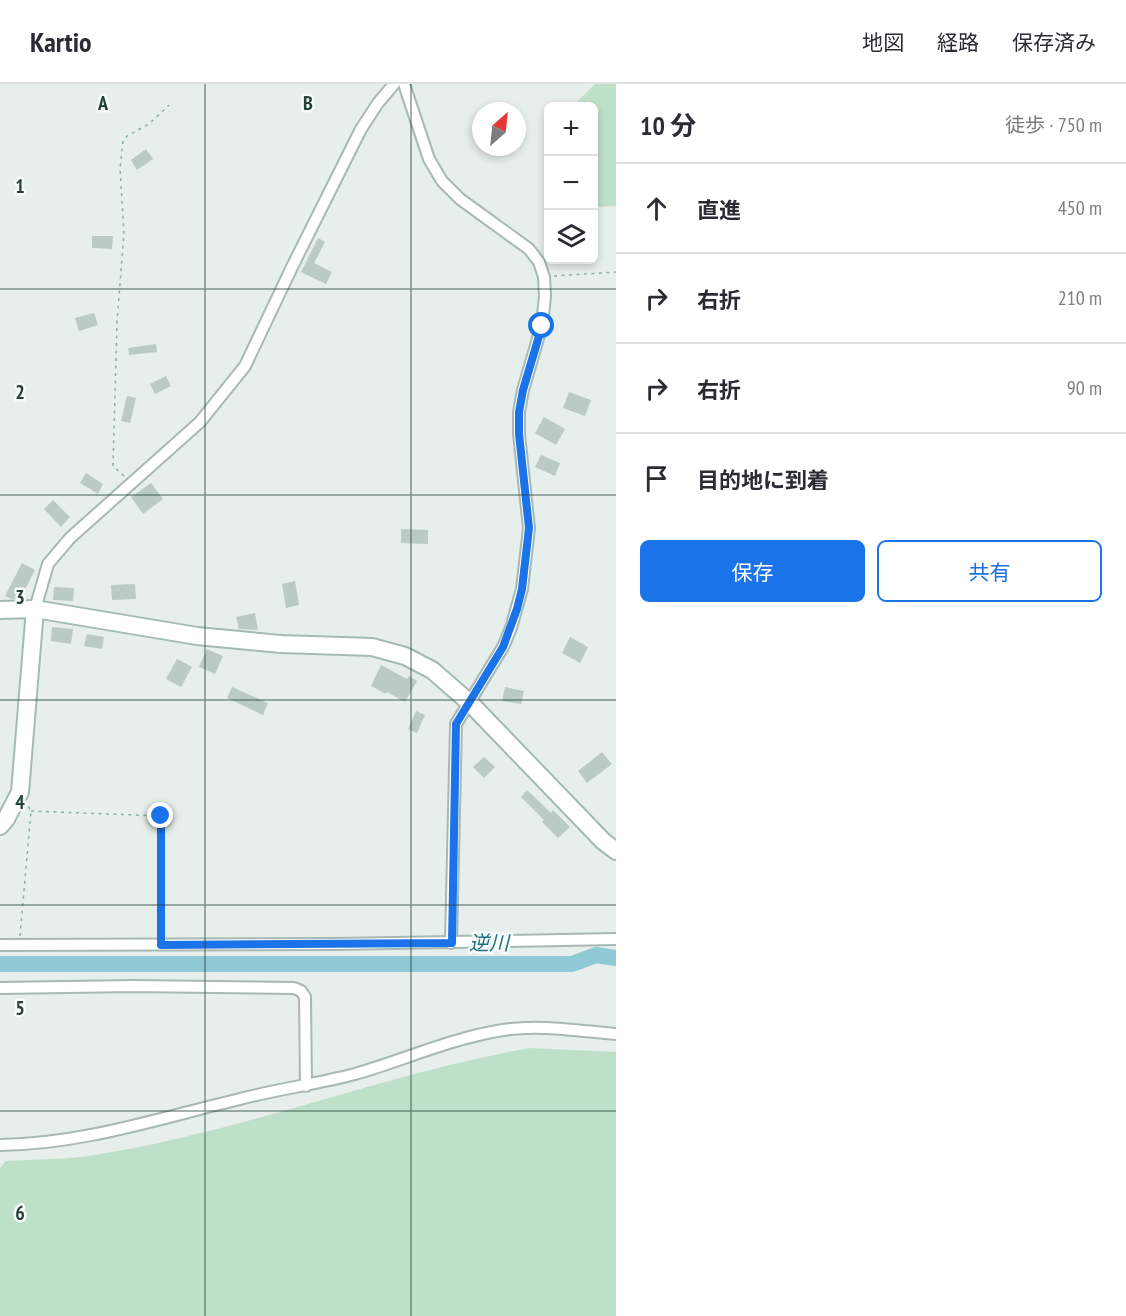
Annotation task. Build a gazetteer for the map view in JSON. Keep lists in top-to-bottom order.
{
  "water": ["逆川"],
  "north": "top right",
  "page": {
    "header": "Kartio",
    "nav": ["地図", "経路", "保存済み"],
    "heading": ["10 分", "徒歩 · 750 m"],
    "map_buttons": ["+", "−"],
    "list": [
      ["直進", "450 m"],
      ["右折", "210 m"],
      ["右折", "90 m"],
      "目的地に到着"
    ],
    "buttons": ["保存", "共有"]
  },
  "grid": {
    "columns": ["A", "B"],
    "rows": [
      "1",
      "2",
      "3",
      "4",
      "5",
      "6"
    ]
  }
}
